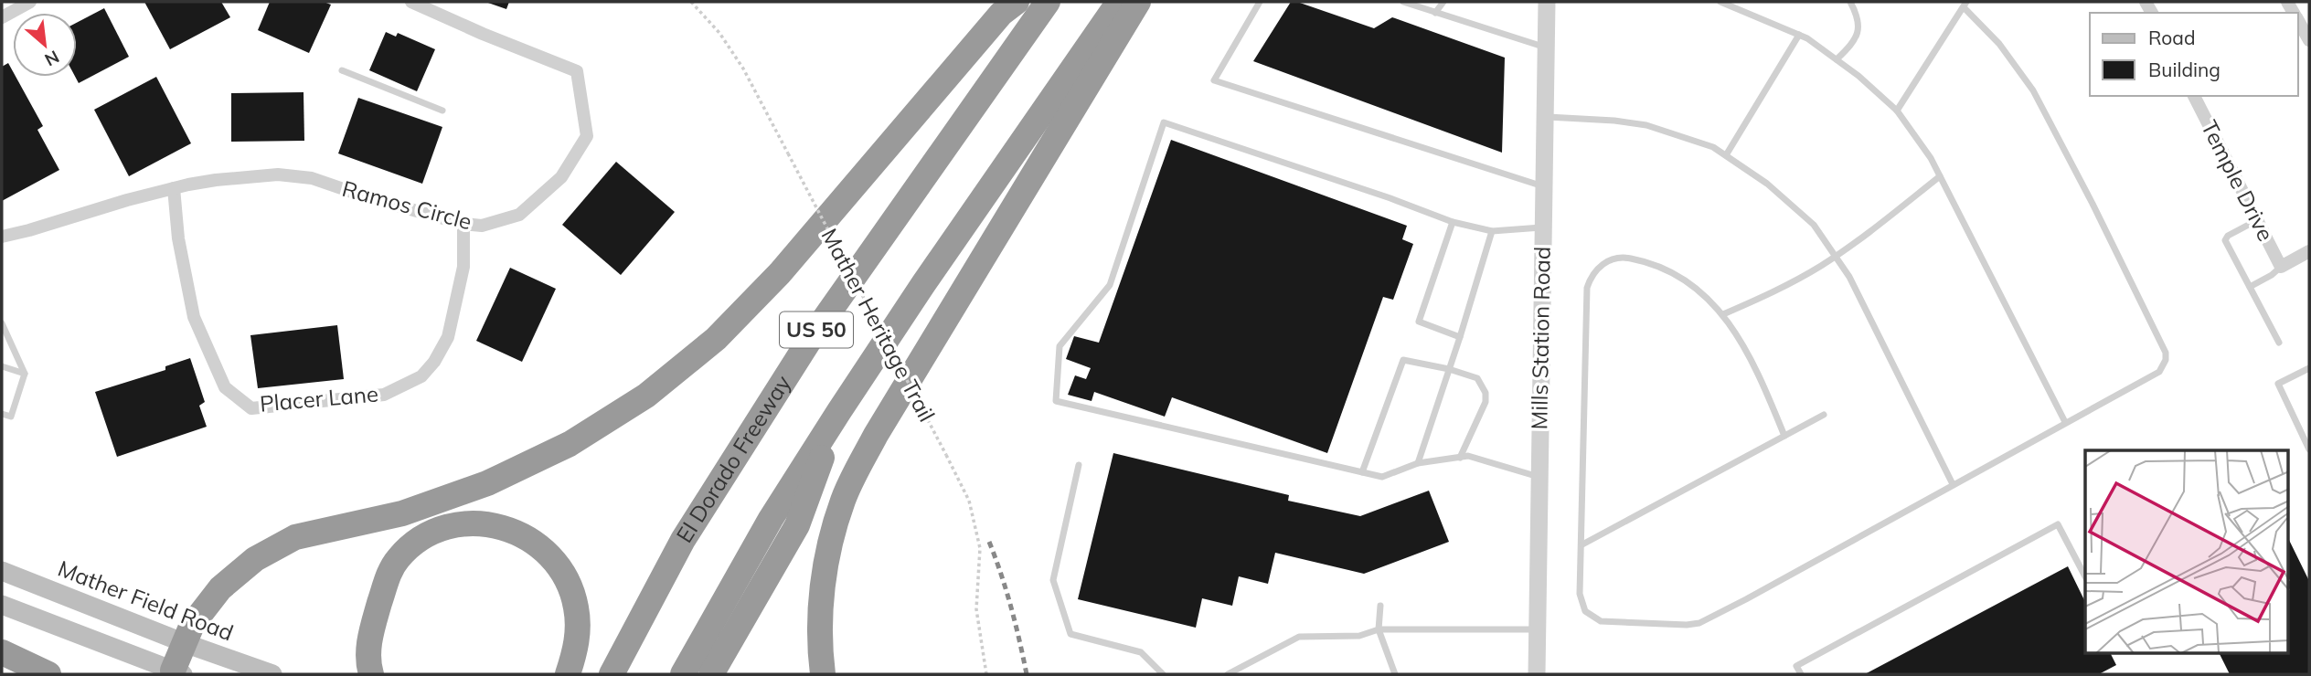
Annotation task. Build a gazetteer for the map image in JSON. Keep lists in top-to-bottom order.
{
  "streets": {
    "highway": ["US 50", "El Dorado Freeway"],
    "main road": ["Mather Field Road"],
    "street": [
      "Temple Drive",
      "Ramos Circle",
      "Mills Station Road",
      "Placer Lane"
    ],
    "path": ["Mather Heritage Trail"]
  },
  "crossings": [
    ["Ramos Circle", "Placer Lane"]
  ],
  "legend": ["Road", "Building"],
  "north": "bottom right"
}
